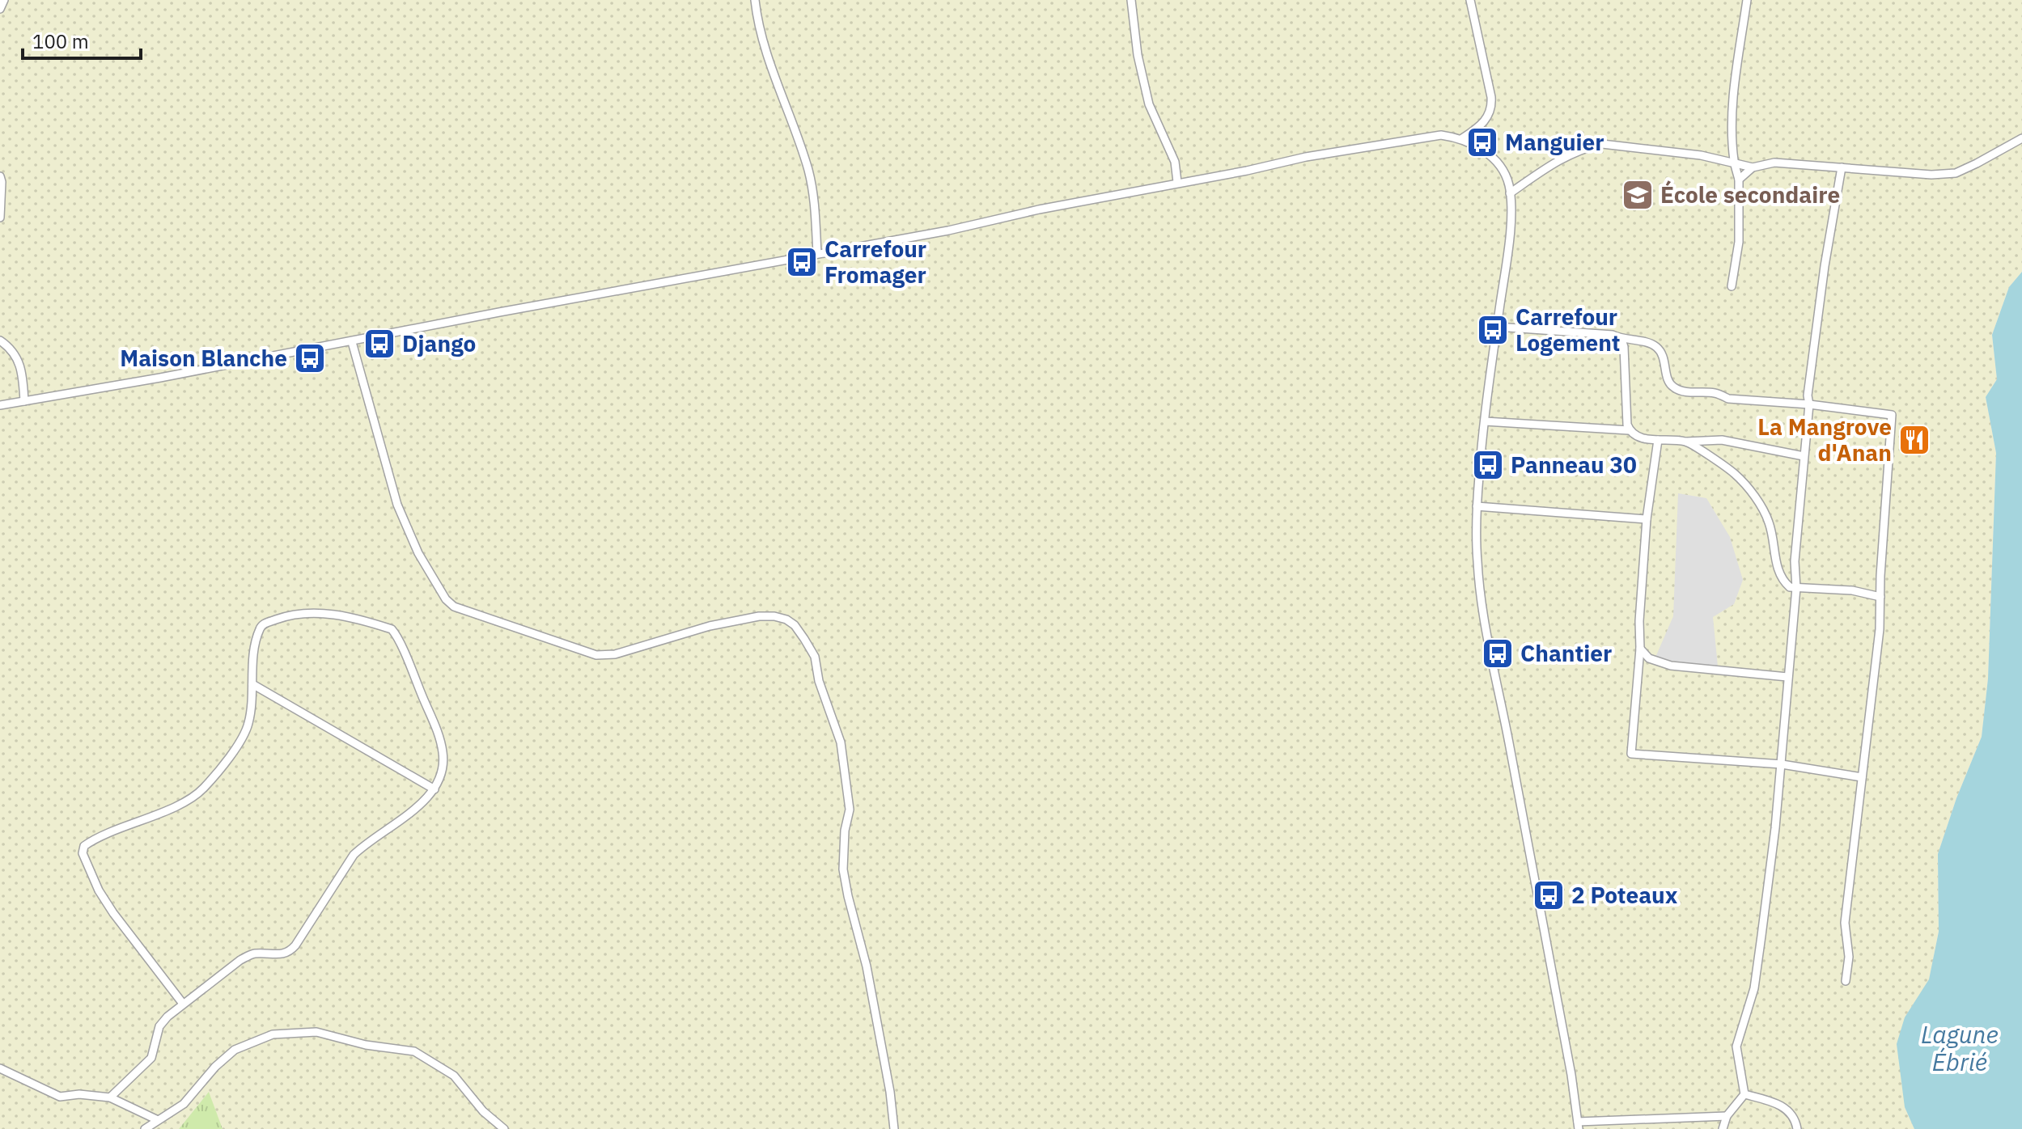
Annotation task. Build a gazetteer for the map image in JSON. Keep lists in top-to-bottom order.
{
  "water": ["Lagune Ébrié"],
  "places": {
    "bus stop": [
      "Manguier",
      "Carrefour Fromager",
      "Carrefour Logement",
      "Django",
      "Maison Blanche",
      "Panneau 30",
      "Chantier",
      "2 Poteaux"
    ],
    "school or university": ["École secondaire"],
    "restaurant": ["La Mangrove d'Anan"]
  },
  "scale_bar": "100 m"
}
